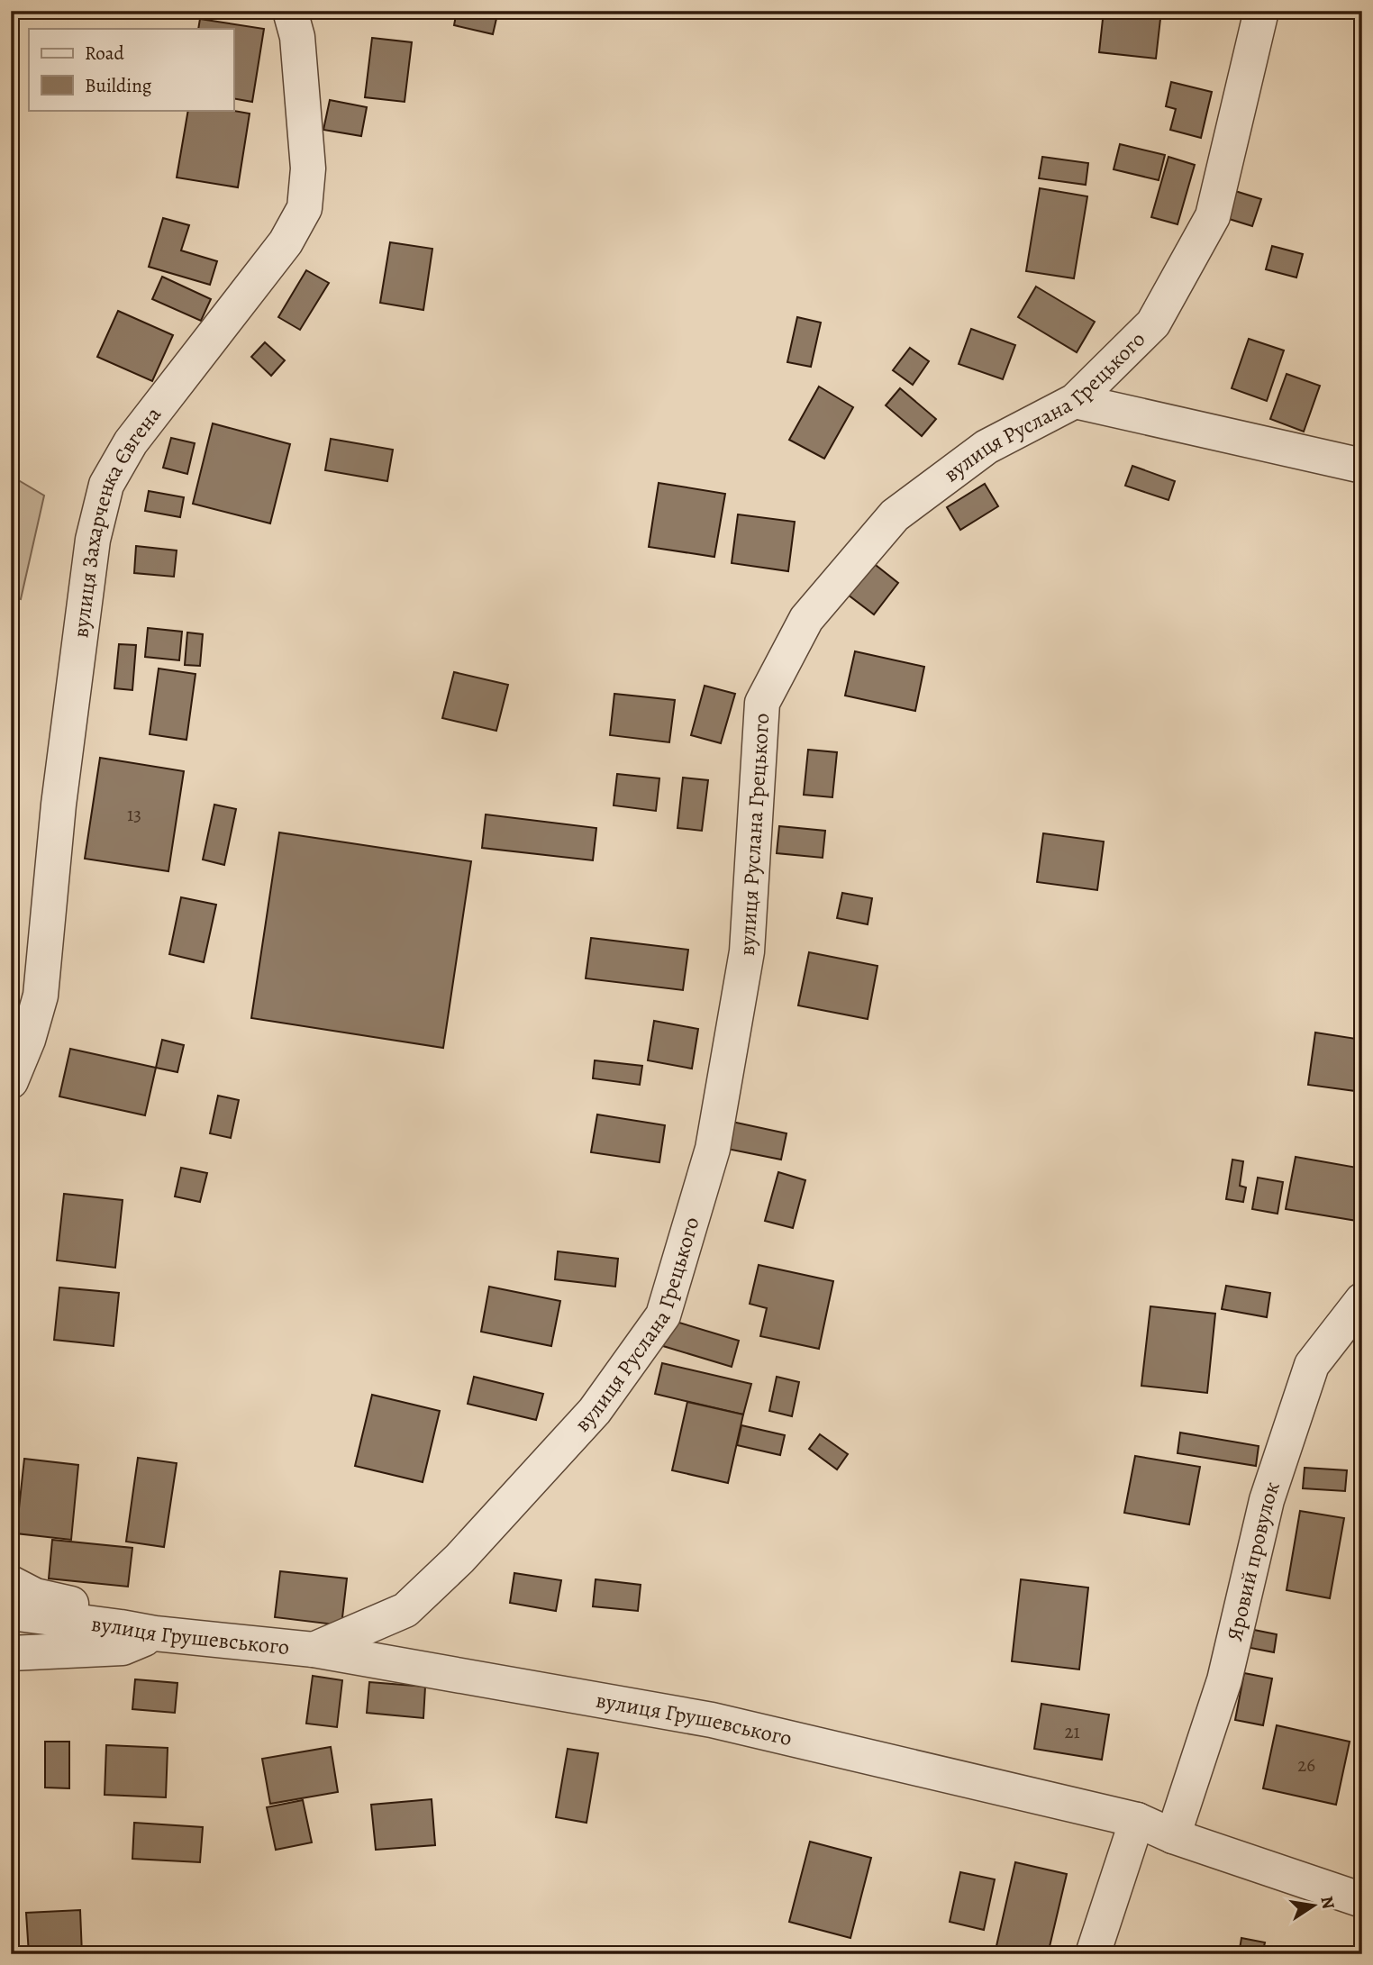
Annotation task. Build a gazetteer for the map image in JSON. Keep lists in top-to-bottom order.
{
  "streets": {
    "street": [
      "вулиця Руслана Грецького",
      "вулиця Захарченка Євгена",
      "Яровий провулок",
      "вулиця Грушевського"
    ]
  },
  "crossings": [
    ["вулиця Руслана Грецького", "вулиця Грушевського"],
    ["Яровий провулок", "вулиця Грушевського"]
  ],
  "house_numbers": ["13", "21", "26"],
  "legend": ["Road", "Building"],
  "north": "right"
}
